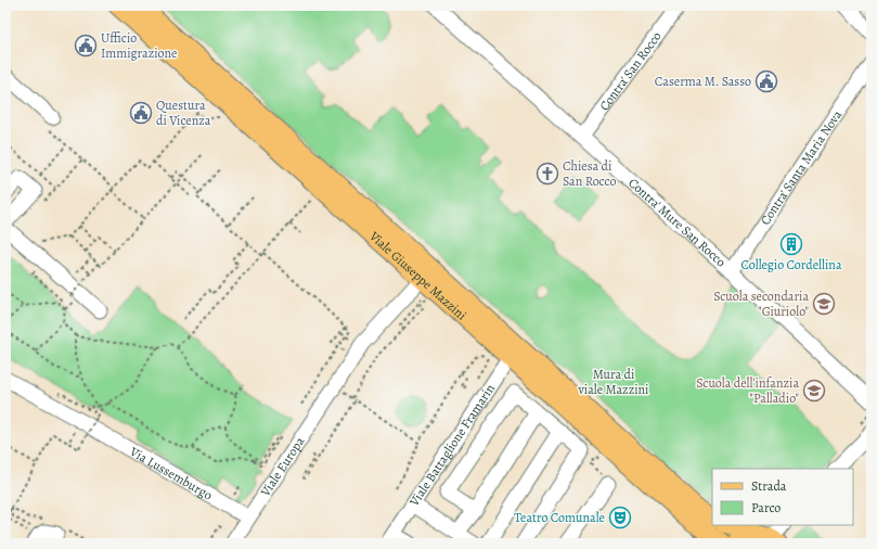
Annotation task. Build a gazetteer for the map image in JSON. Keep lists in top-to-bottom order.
{
  "streets": {
    "main road": ["Viale Giuseppe Mazzini"],
    "street": [
      "Contra' San Rocco",
      "Contra' Santa Maria Nova",
      "Contra' Mure San Rocco",
      "Viale Battaglione Framarin",
      "Viale Europa",
      "Via Lussemburgo"
    ]
  },
  "crossings": [
    ["Contra' San Rocco", "Contra' Mure San Rocco"],
    ["Contra' Santa Maria Nova", "Contra' Mure San Rocco"],
    ["Viale Giuseppe Mazzini", "Viale Battaglione Framarin"],
    ["Viale Giuseppe Mazzini", "Viale Europa"],
    ["Viale Europa", "Via Lussemburgo"]
  ],
  "parks": ["Mura di viale Mazzini"],
  "places": {
    "public building": ["Ufficio Immigrazione", "Caserma M. Sasso", "Questura di Vicenza"],
    "church": ["Chiesa di San Rocco"],
    "building": ["Collegio Cordellina"],
    "school or university": ["Scuola secondaria \"Giuriolo\"", "Scuola dell'infanzia \"Palladio\""],
    "theatre": ["Teatro Comunale"]
  },
  "legend": ["Strada", "Parco"]
}
